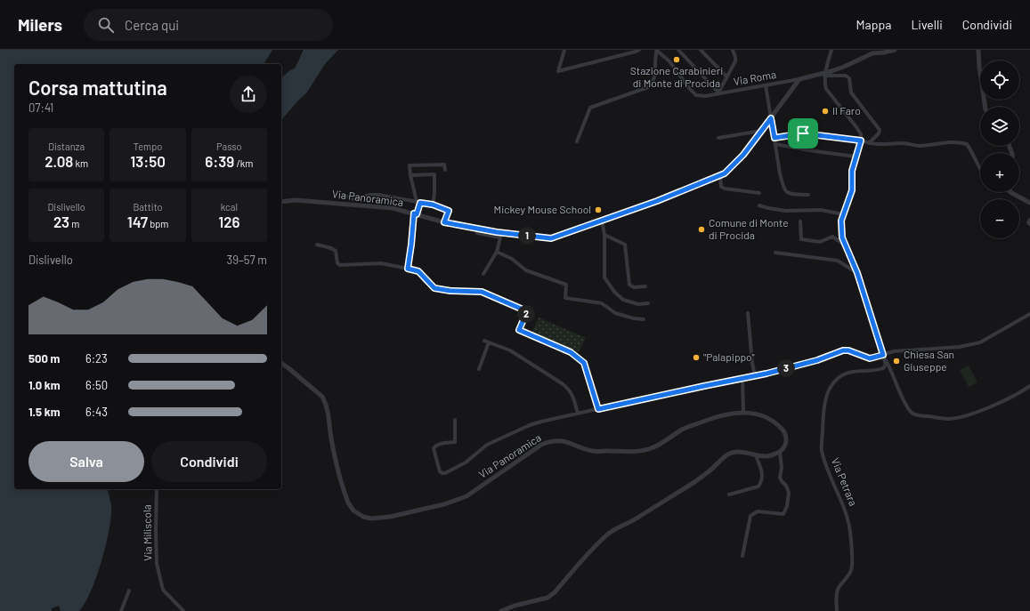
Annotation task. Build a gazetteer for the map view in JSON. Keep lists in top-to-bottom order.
{
  "streets": {
    "street": [
      "Via Roma",
      "Via Panoramica",
      "Via Petrara",
      "Via Miliscola"
    ]
  },
  "crossings": [
    ["Via Roma", "Via Panoramica"]
  ],
  "places": [
    "Stazione Carabinieri di Monte di Procida",
    "Il Faro",
    "Mickey Mouse School",
    "Comune di Monte di Procida",
    "\"Palapippo\"",
    "Chiesa San Giuseppe"
  ],
  "page": {
    "header": "Milers",
    "search": "Cerca qui",
    "nav": ["Mappa", "Livelli", "Condividi"],
    "map_buttons": ["+", "−"],
    "heading": ["Corsa mattutina", "07:41"],
    "stats": [
      ["Distanza", "2.08 km"],
      ["Tempo", "13:50"],
      ["Passo", "6:39 /km"],
      ["Dislivello", "23 m"],
      ["Battito", "147 bpm"],
      ["kcal", "126"]
    ],
    "pins": ["1", "2", "3"],
    "chart": ["Dislivello", "39–57 m"],
    "list": [
      {
        "name": "500 m",
        "note": "6:23"
      },
      {
        "name": "1.0 km",
        "note": "6:50"
      },
      {
        "name": "1.5 km",
        "note": "6:43"
      }
    ],
    "buttons": ["Salva", "Condividi"]
  }
}
